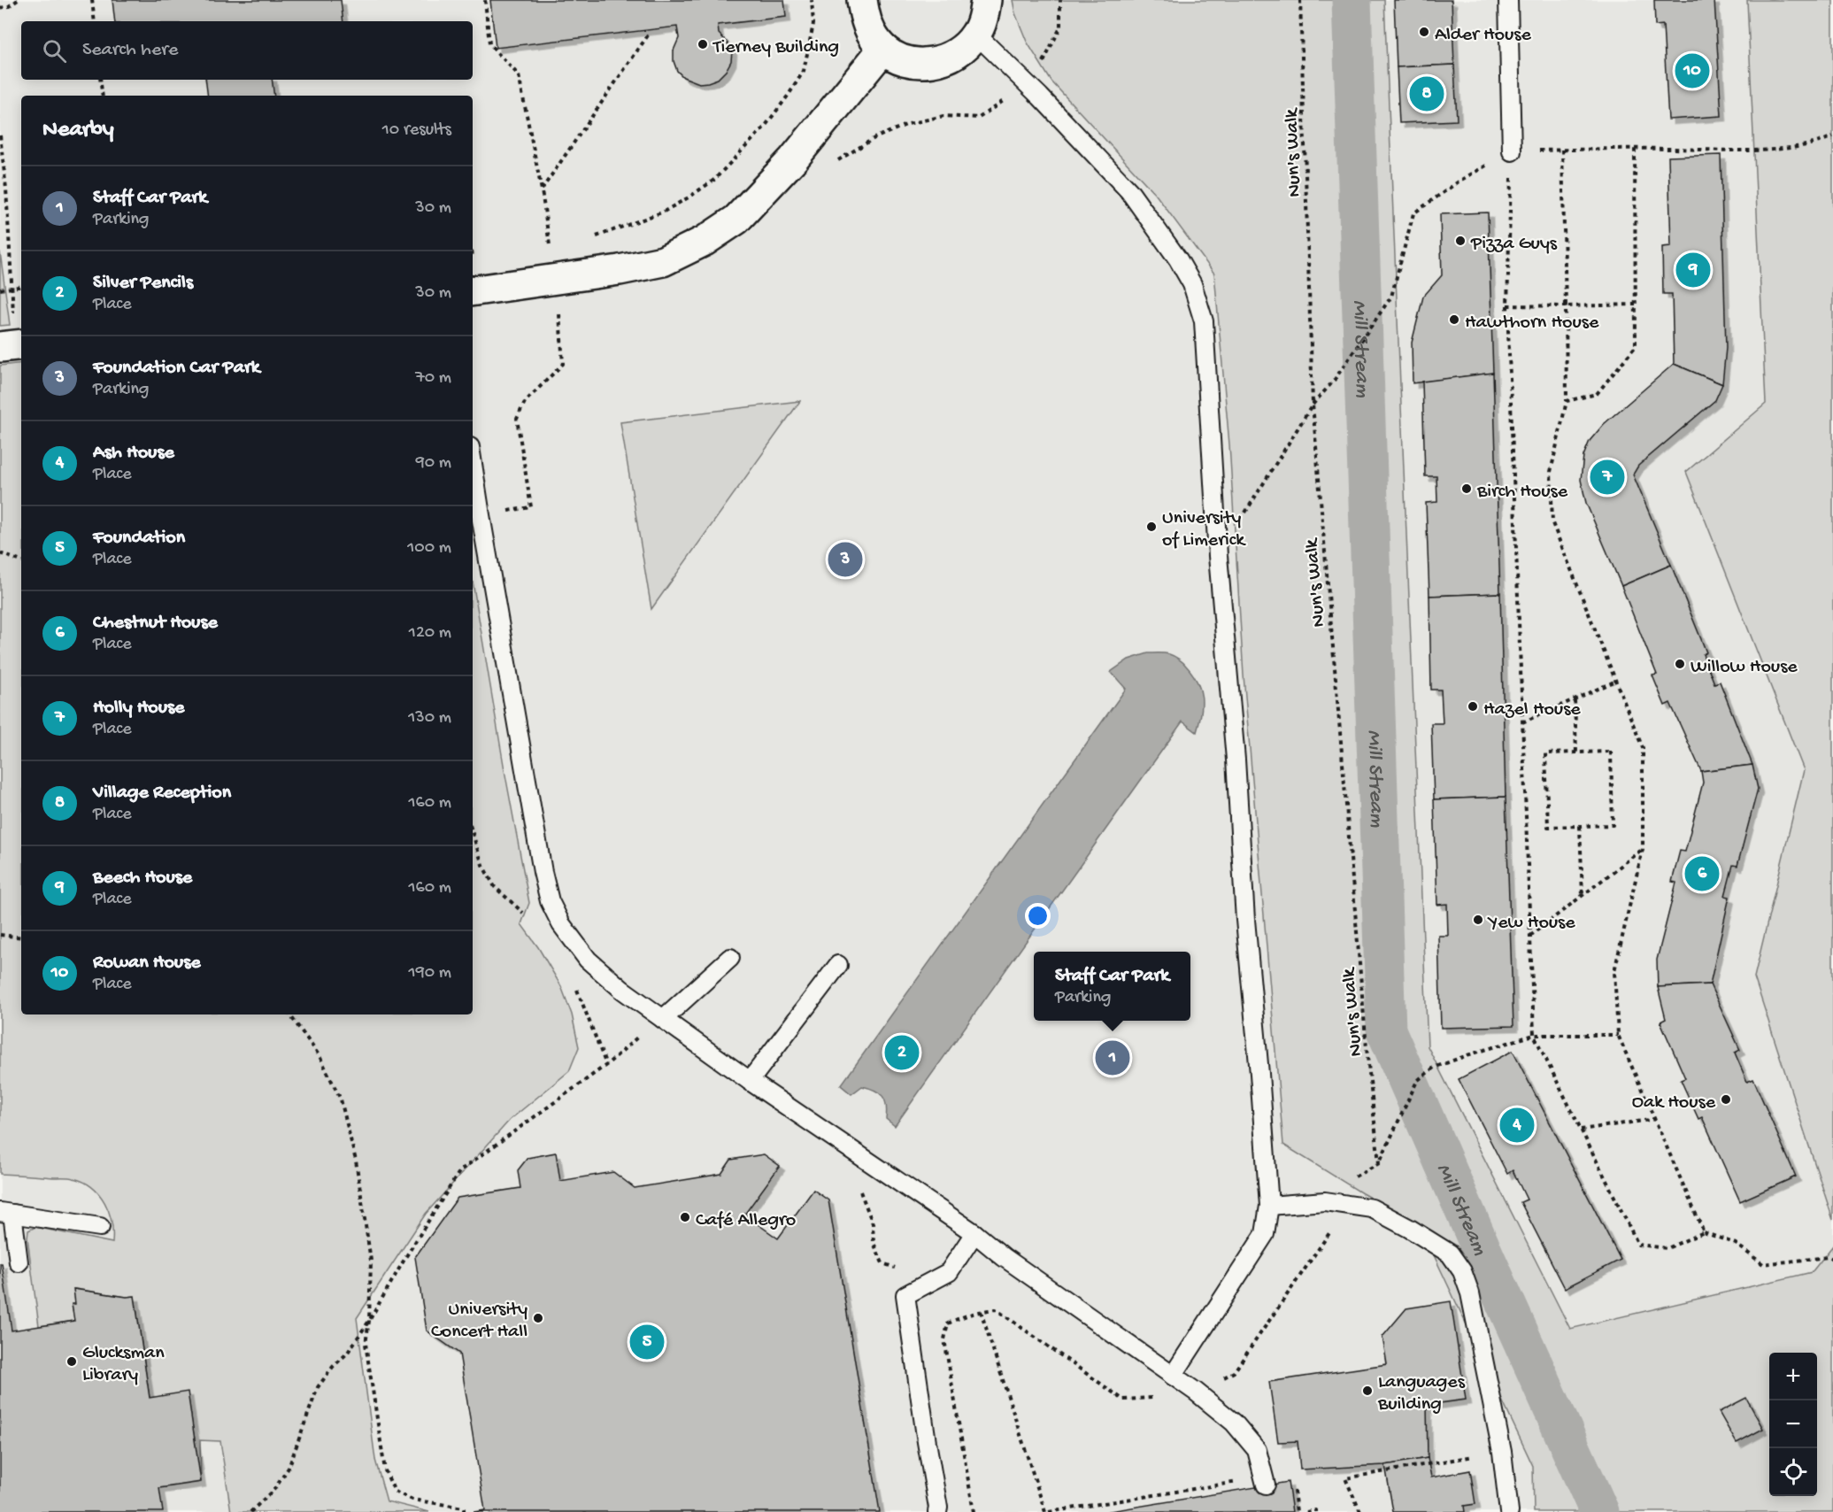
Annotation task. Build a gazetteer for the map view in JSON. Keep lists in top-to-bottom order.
{
  "streets": {
    "path": ["Nun's Walk"]
  },
  "water": ["Mill Stream"],
  "places": [
    "Alder House",
    "Tierney Building",
    "Pizza Guys",
    "Hawthorn House",
    "Birch House",
    "University of Limerick",
    "Willow House",
    "Hazel House",
    "Yew House",
    "Oak House",
    "Café Allegro",
    "University Concert Hall",
    "Glucksman Library",
    "Languages Building"
  ],
  "page": {
    "search": "Search here",
    "pins": [
      "10",
      "8",
      "9",
      "7",
      "3",
      "6",
      "2",
      "1",
      "4",
      "5"
    ],
    "heading": ["Nearby", "10 results"],
    "list": [
      {
        "mark": "1",
        "name": "Staff Car Park",
        "note": "Parking",
        "value": "30 m"
      },
      {
        "mark": "2",
        "name": "Silver Pencils",
        "note": "Place",
        "value": "30 m"
      },
      {
        "mark": "3",
        "name": "Foundation Car Park",
        "note": "Parking",
        "value": "70 m"
      },
      {
        "mark": "4",
        "name": "Ash House",
        "note": "Place",
        "value": "90 m"
      },
      {
        "mark": "5",
        "name": "Foundation",
        "note": "Place",
        "value": "100 m"
      },
      {
        "mark": "6",
        "name": "Chestnut House",
        "note": "Place",
        "value": "120 m"
      },
      {
        "mark": "7",
        "name": "Holly House",
        "note": "Place",
        "value": "130 m"
      },
      {
        "mark": "8",
        "name": "Village Reception",
        "note": "Place",
        "value": "160 m"
      },
      {
        "mark": "9",
        "name": "Beech House",
        "note": "Place",
        "value": "160 m"
      },
      {
        "mark": "10",
        "name": "Rowan House",
        "note": "Place",
        "value": "190 m"
      }
    ],
    "popup": ["Staff Car Park", "Parking"],
    "map_buttons": ["+", "−"]
  }
}
